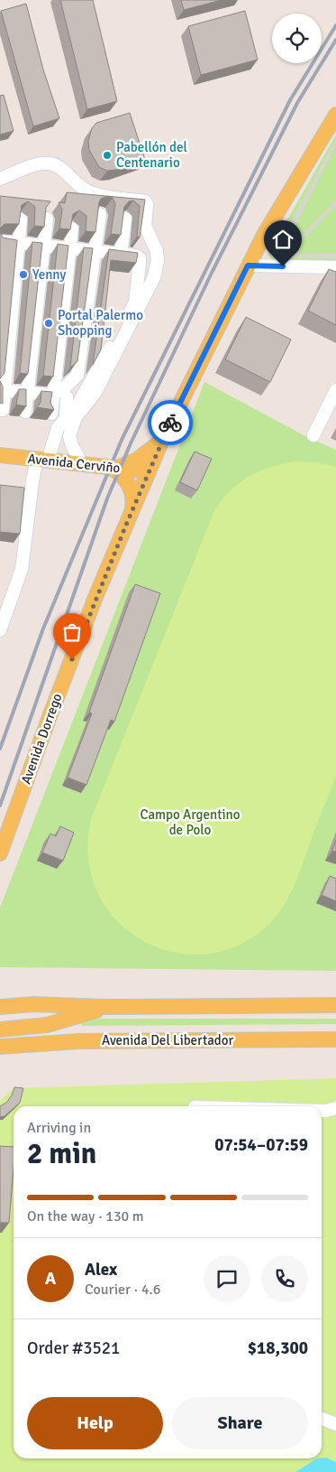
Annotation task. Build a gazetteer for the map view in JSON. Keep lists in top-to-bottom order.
{
  "streets": {
    "main road": ["Avenida Cerviño", "Avenida Dorrego", "Avenida Del Libertador"]
  },
  "crossings": [
    ["Avenida Cerviño", "Avenida Dorrego"]
  ],
  "parks": ["Campo Argentino de Polo"],
  "places": ["Pabellón del Centenario", "Yenny", "Portal Palermo Shopping"],
  "page": {
    "heading": ["2 min", "Arriving in", "07:54–07:59"],
    "panel": [
      "Alex",
      "Courier · 4.6",
      "Order #3521",
      "$18,300"
    ],
    "bar": "On the way · 130 m",
    "round": "A",
    "buttons": ["Help", "Share"]
  }
}
